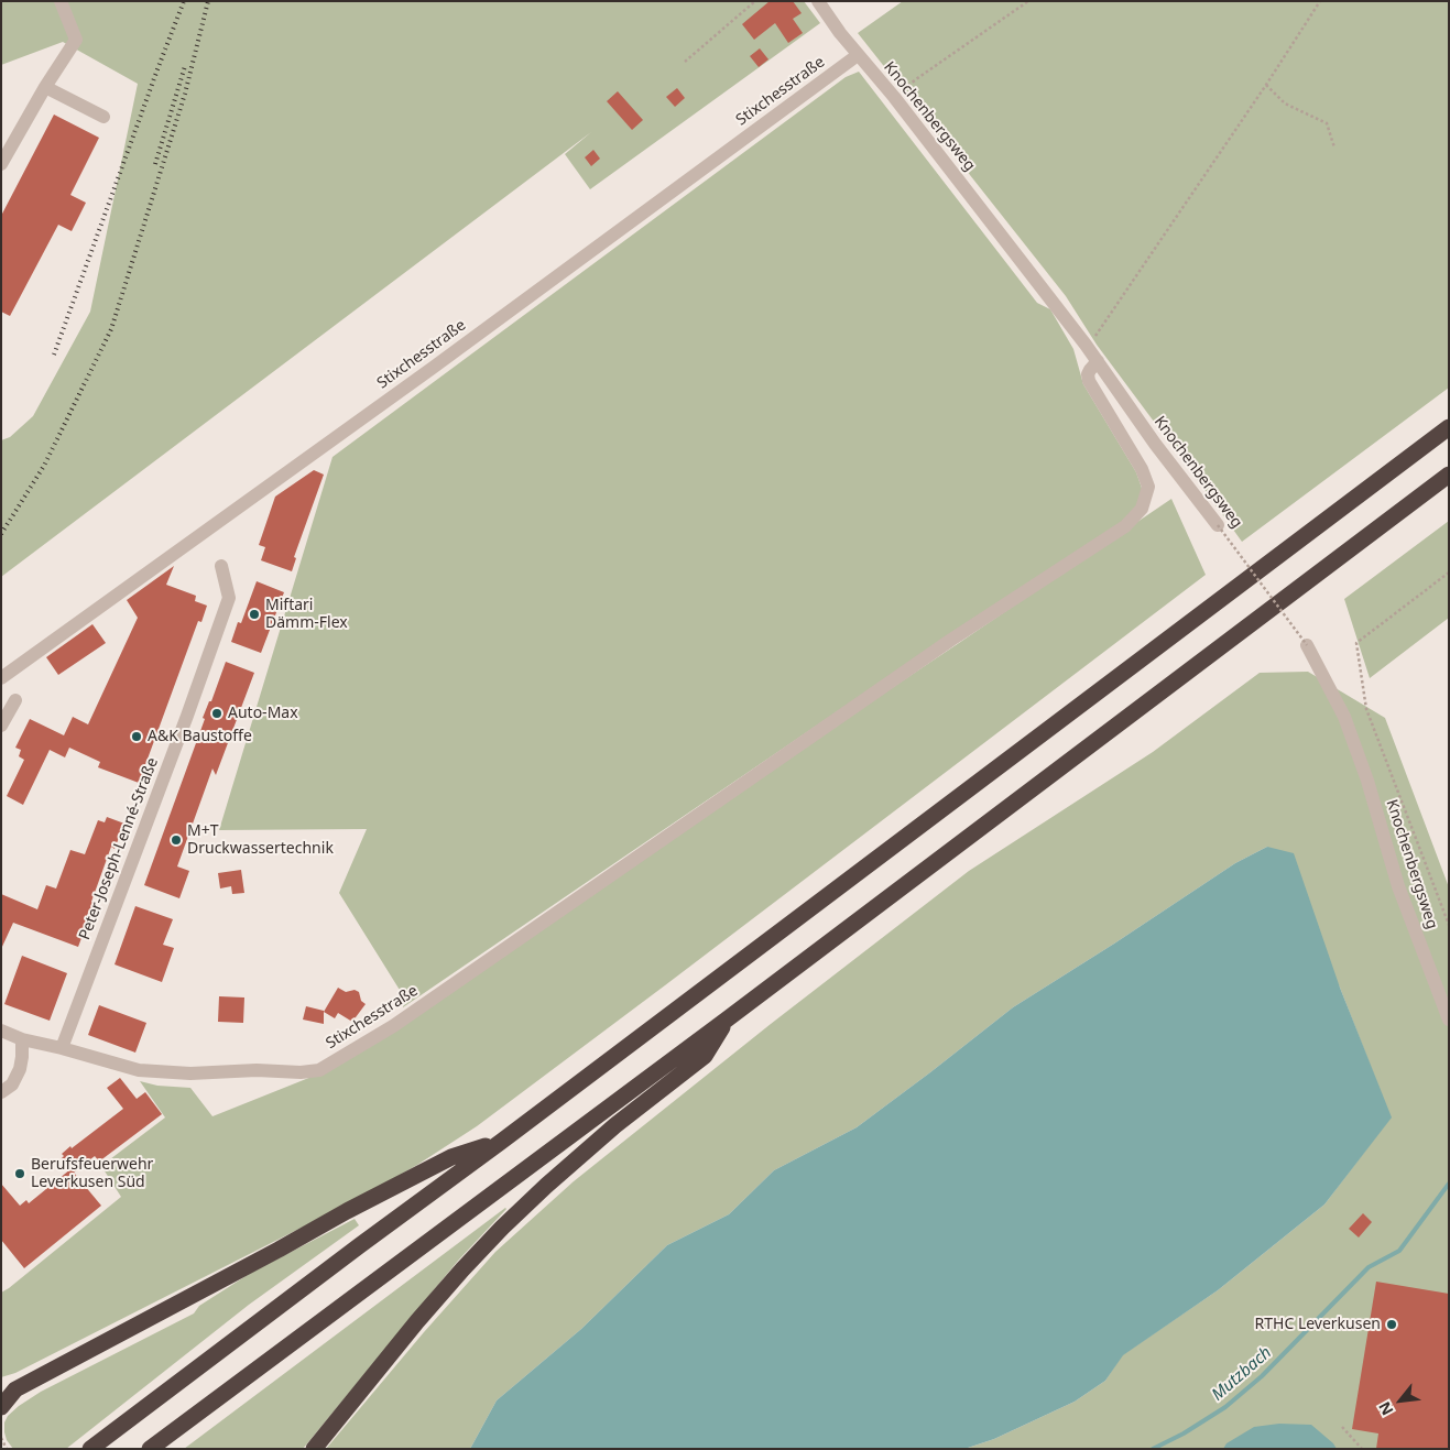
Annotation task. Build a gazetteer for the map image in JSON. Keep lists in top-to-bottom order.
{
  "streets": {
    "street": ["Stixchesstraße", "Knochenbergsweg", "Peter-Joseph-Lenné-Straße"]
  },
  "crossings": [
    ["Stixchesstraße", "Knochenbergsweg"],
    ["Stixchesstraße", "Peter-Joseph-Lenné-Straße"]
  ],
  "water": ["Mutzbach"],
  "places": [
    "Miftari Dämm-Flex",
    "Auto-Max",
    "A&K Baustoffe",
    "M+T Druckwassertechnik",
    "Berufsfeuerwehr Leverkusen Süd",
    "RTHC Leverkusen"
  ],
  "north": "bottom left"
}
